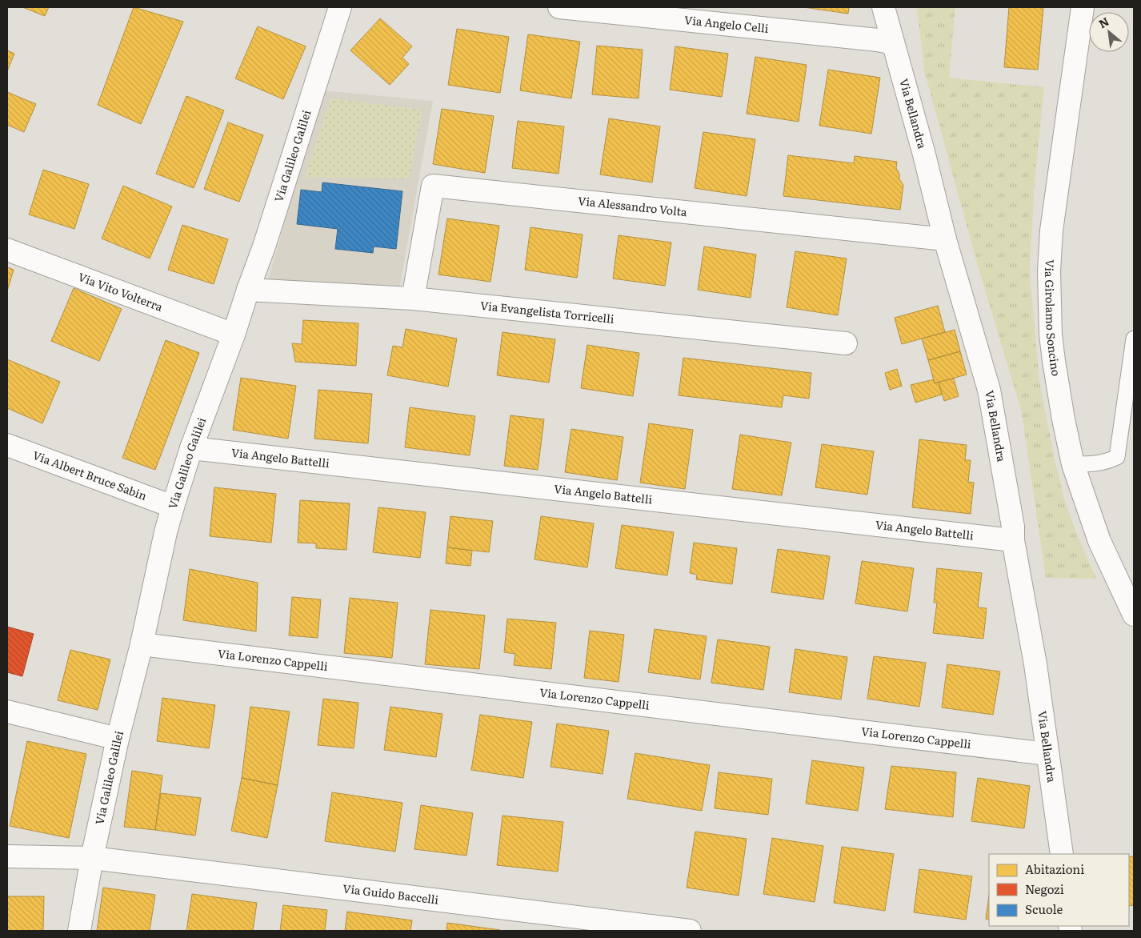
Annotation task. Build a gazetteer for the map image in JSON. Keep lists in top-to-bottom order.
{
  "streets": {
    "street": [
      "Via Angelo Celli",
      "Via Bellandra",
      "Via Galileo Galilei",
      "Via Alessandro Volta",
      "Via Vito Volterra",
      "Via Evangelista Torricelli",
      "Via Girolamo Soncino",
      "Via Angelo Battelli",
      "Via Albert Bruce Sabin",
      "Via Lorenzo Cappelli",
      "Via Guido Baccelli"
    ]
  },
  "crossings": [
    ["Via Angelo Celli", "Via Bellandra"],
    ["Via Bellandra", "Via Alessandro Volta"],
    ["Via Bellandra", "Via Angelo Battelli"],
    ["Via Bellandra", "Via Lorenzo Cappelli"],
    ["Via Galileo Galilei", "Via Vito Volterra"],
    ["Via Galileo Galilei", "Via Evangelista Torricelli"],
    ["Via Galileo Galilei", "Via Angelo Battelli"],
    ["Via Galileo Galilei", "Via Albert Bruce Sabin"],
    ["Via Galileo Galilei", "Via Lorenzo Cappelli"],
    ["Via Galileo Galilei", "Via Guido Baccelli"],
    ["Via Alessandro Volta", "Via Evangelista Torricelli"]
  ],
  "legend": ["Abitazioni", "Negozi", "Scuole"],
  "north": "top left"
}
